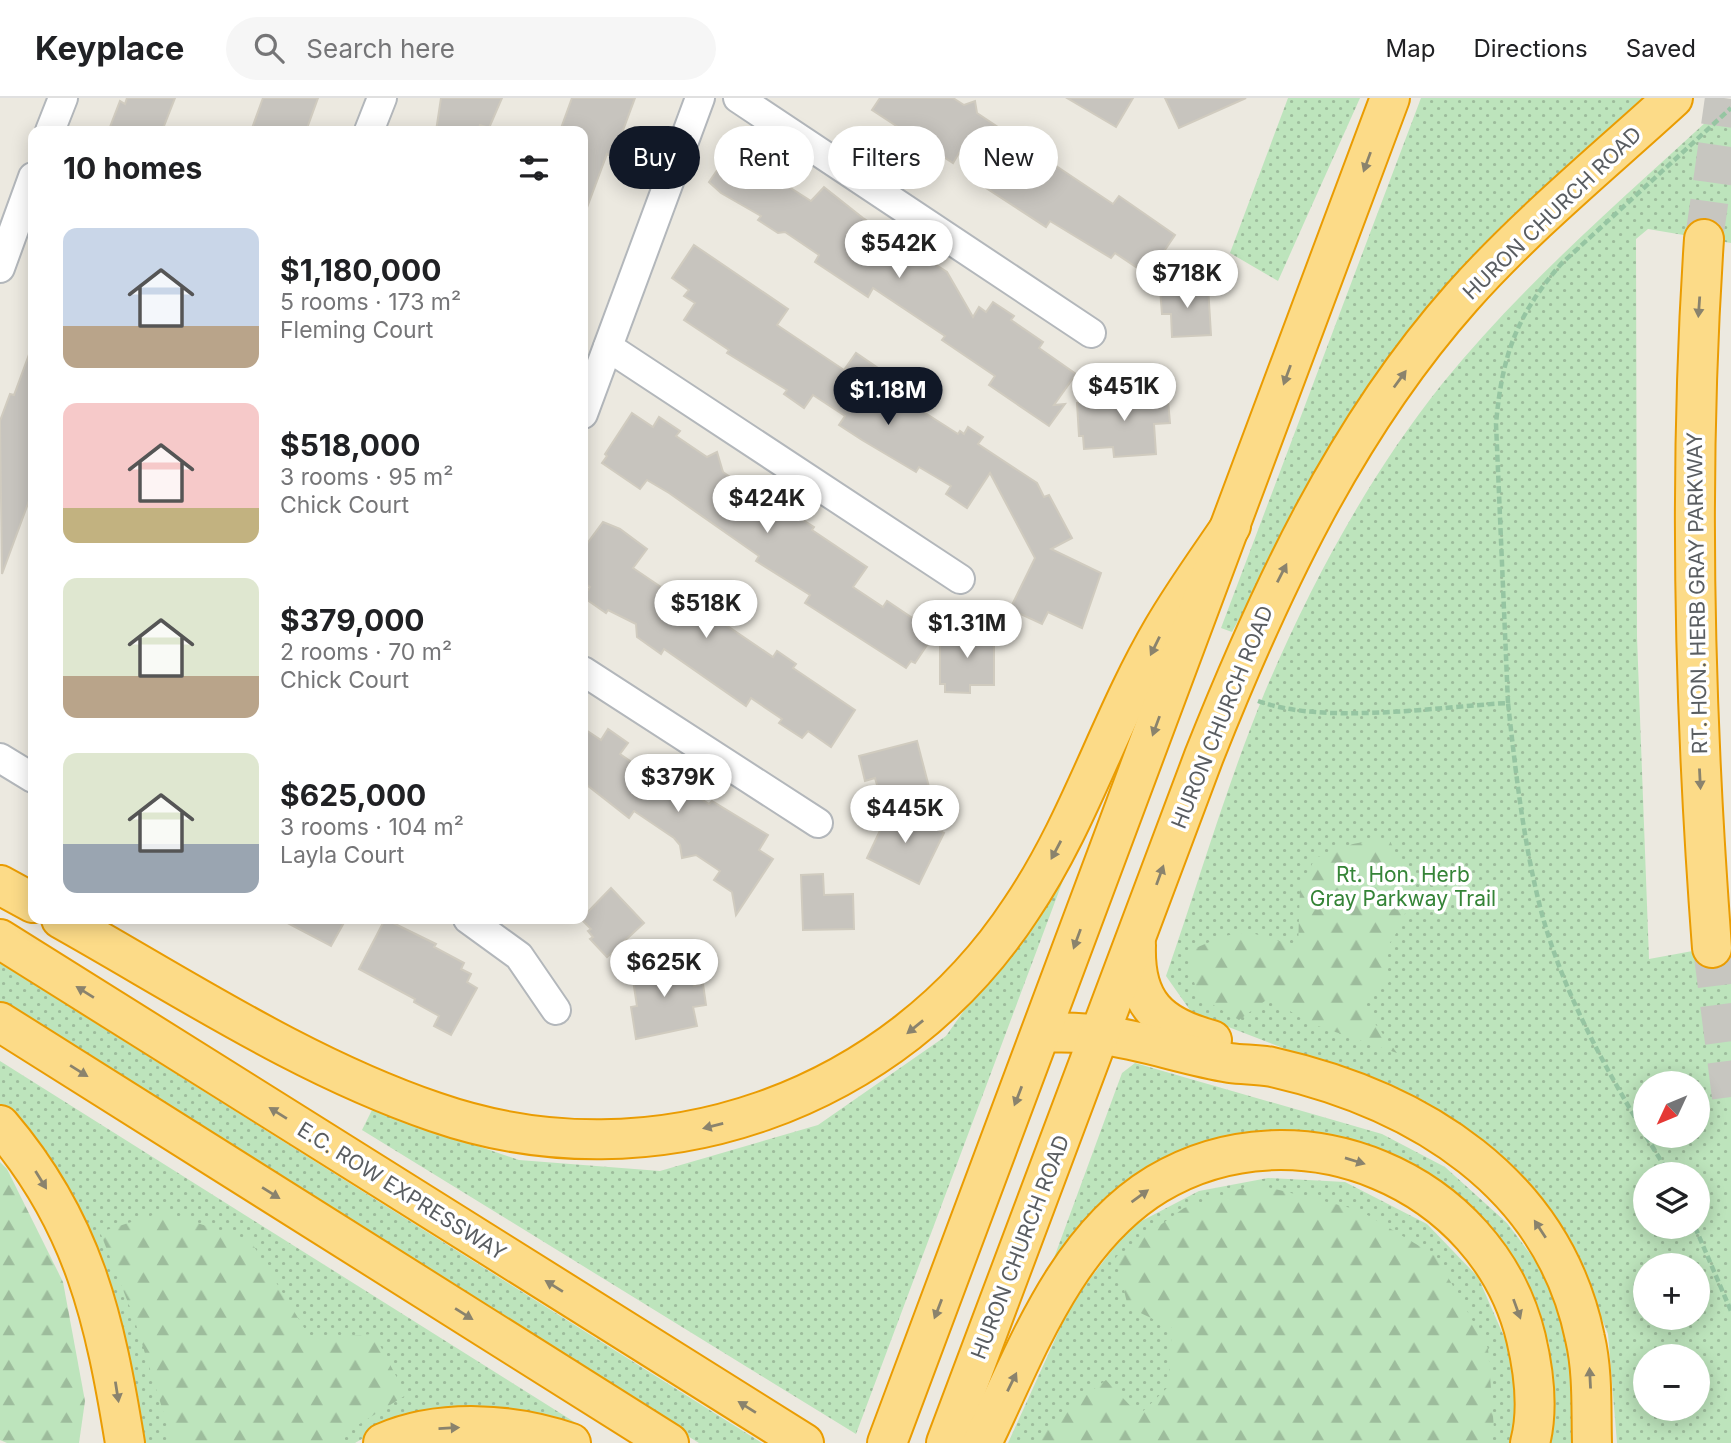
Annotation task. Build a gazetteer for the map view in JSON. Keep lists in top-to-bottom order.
{
  "streets": {
    "highway": ["HURON CHURCH ROAD", "RT. HON. HERB GRAY PARKWAY", "E.C. ROW EXPRESSWAY"]
  },
  "one_way": ["RT. HON. HERB GRAY PARKWAY"],
  "parks": ["Rt. Hon. Herb Gray Parkway Trail"],
  "north": "bottom left",
  "page": {
    "header": "Keyplace",
    "search": "Search here",
    "nav": ["Map", "Directions", "Saved"],
    "chip": [
      "Buy",
      "Rent",
      "Filters",
      "New"
    ],
    "heading": "10 homes",
    "list": [
      {
        "name": "$1,180,000",
        "note": "5 rooms · 173 m² · Fleming Court"
      },
      {
        "name": "$518,000",
        "note": "3 rooms · 95 m² · Chick Court"
      },
      {
        "name": "$379,000",
        "note": "2 rooms · 70 m² · Chick Court"
      },
      {
        "name": "$625,000",
        "note": "3 rooms · 104 m² · Layla Court"
      }
    ],
    "price": [
      "$542K",
      "$718K",
      "$451K",
      "$1.18M",
      "$424K",
      "$518K",
      "$1.31M",
      "$379K",
      "$445K",
      "$625K"
    ],
    "map_buttons": ["+", "−"]
  }
}
